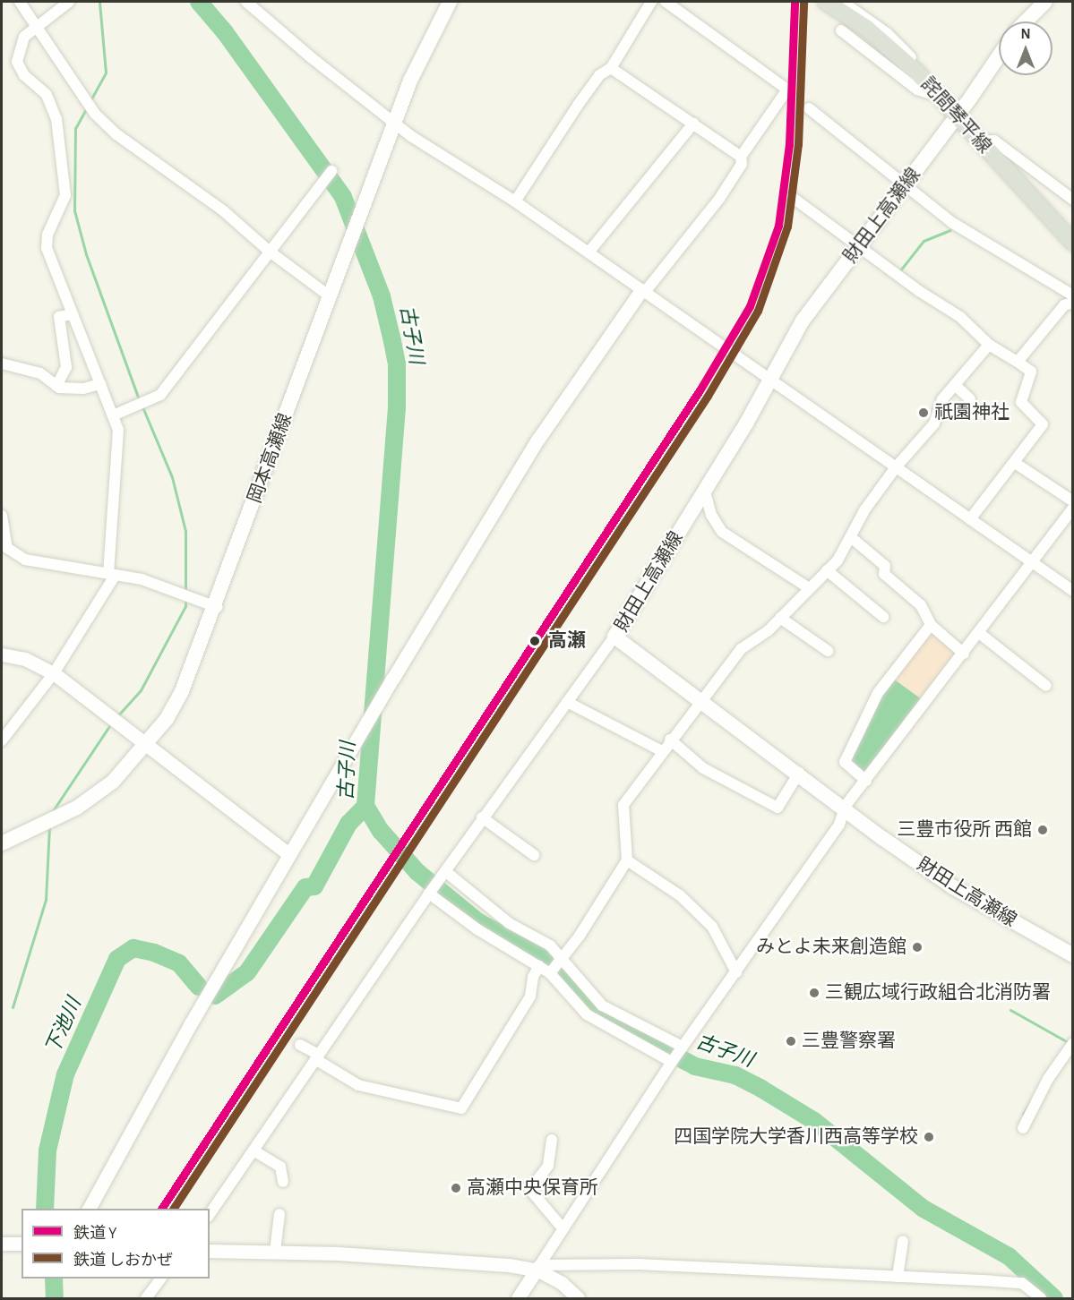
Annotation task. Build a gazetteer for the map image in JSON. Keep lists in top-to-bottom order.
{
  "streets": {
    "main road": ["詫間琴平線", "財田上高瀬線", "岡本高瀬線"]
  },
  "crossings": [
    ["詫間琴平線", "財田上高瀬線"]
  ],
  "water": ["古子川", "下池川"],
  "places": [
    "祇園神社",
    "高瀬",
    "三豊市役所 西館",
    "みとよ未来創造館",
    "三観広域行政組合北消防署",
    "三豊警察署",
    "四国学院大学香川西高等学校",
    "高瀬中央保育所"
  ],
  "lines": ["rail line Y", "rail line しおかぜ"],
  "legend": ["鉄道 Y", "鉄道 しおかぜ"],
  "north": "top"
}
